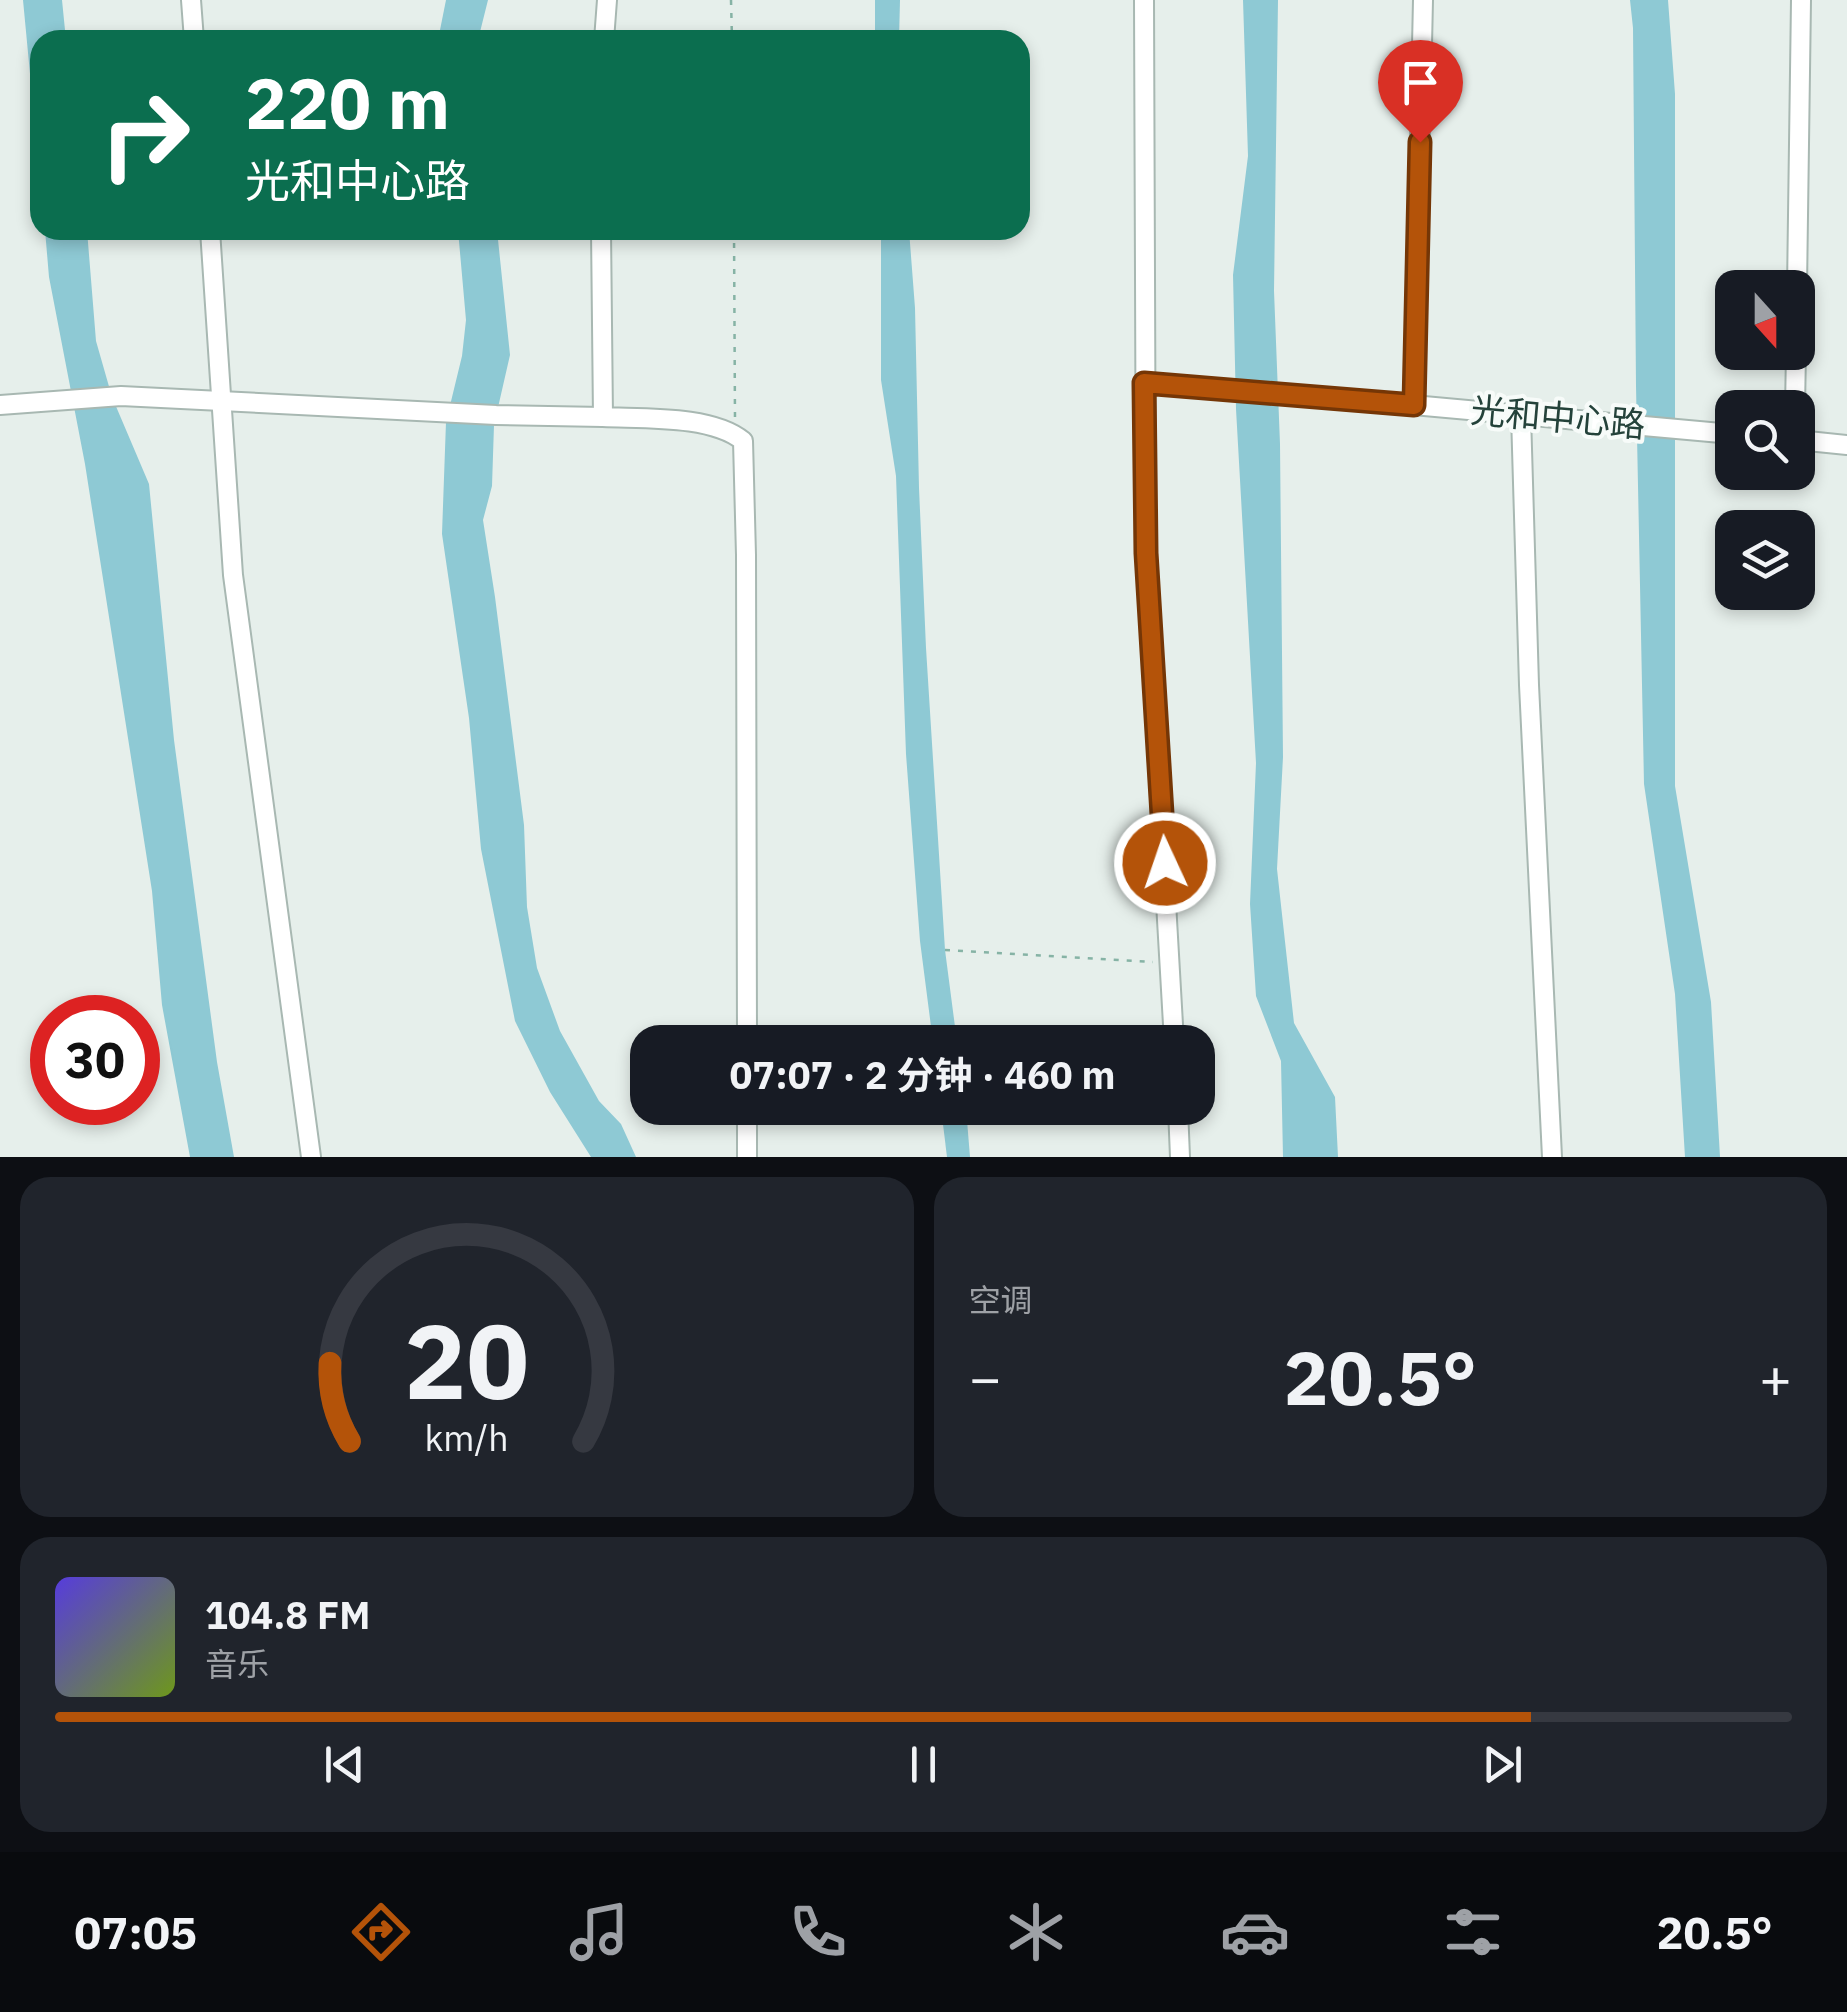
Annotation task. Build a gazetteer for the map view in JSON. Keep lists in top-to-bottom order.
{
  "streets": {
    "street": ["光和中心路"]
  },
  "north": "bottom",
  "page": {
    "turn": ["220 m", "光和中心路"],
    "limit": "30",
    "trip": "07:07 · 2 分钟 · 460 m",
    "tile": "空调",
    "heat": ["−", "20.5°", "+"],
    "song": ["104.8 FM", "音乐"],
    "tabs": ["07:05", "20.5°"],
    "gauge": ["20", "km/h"]
  }
}
